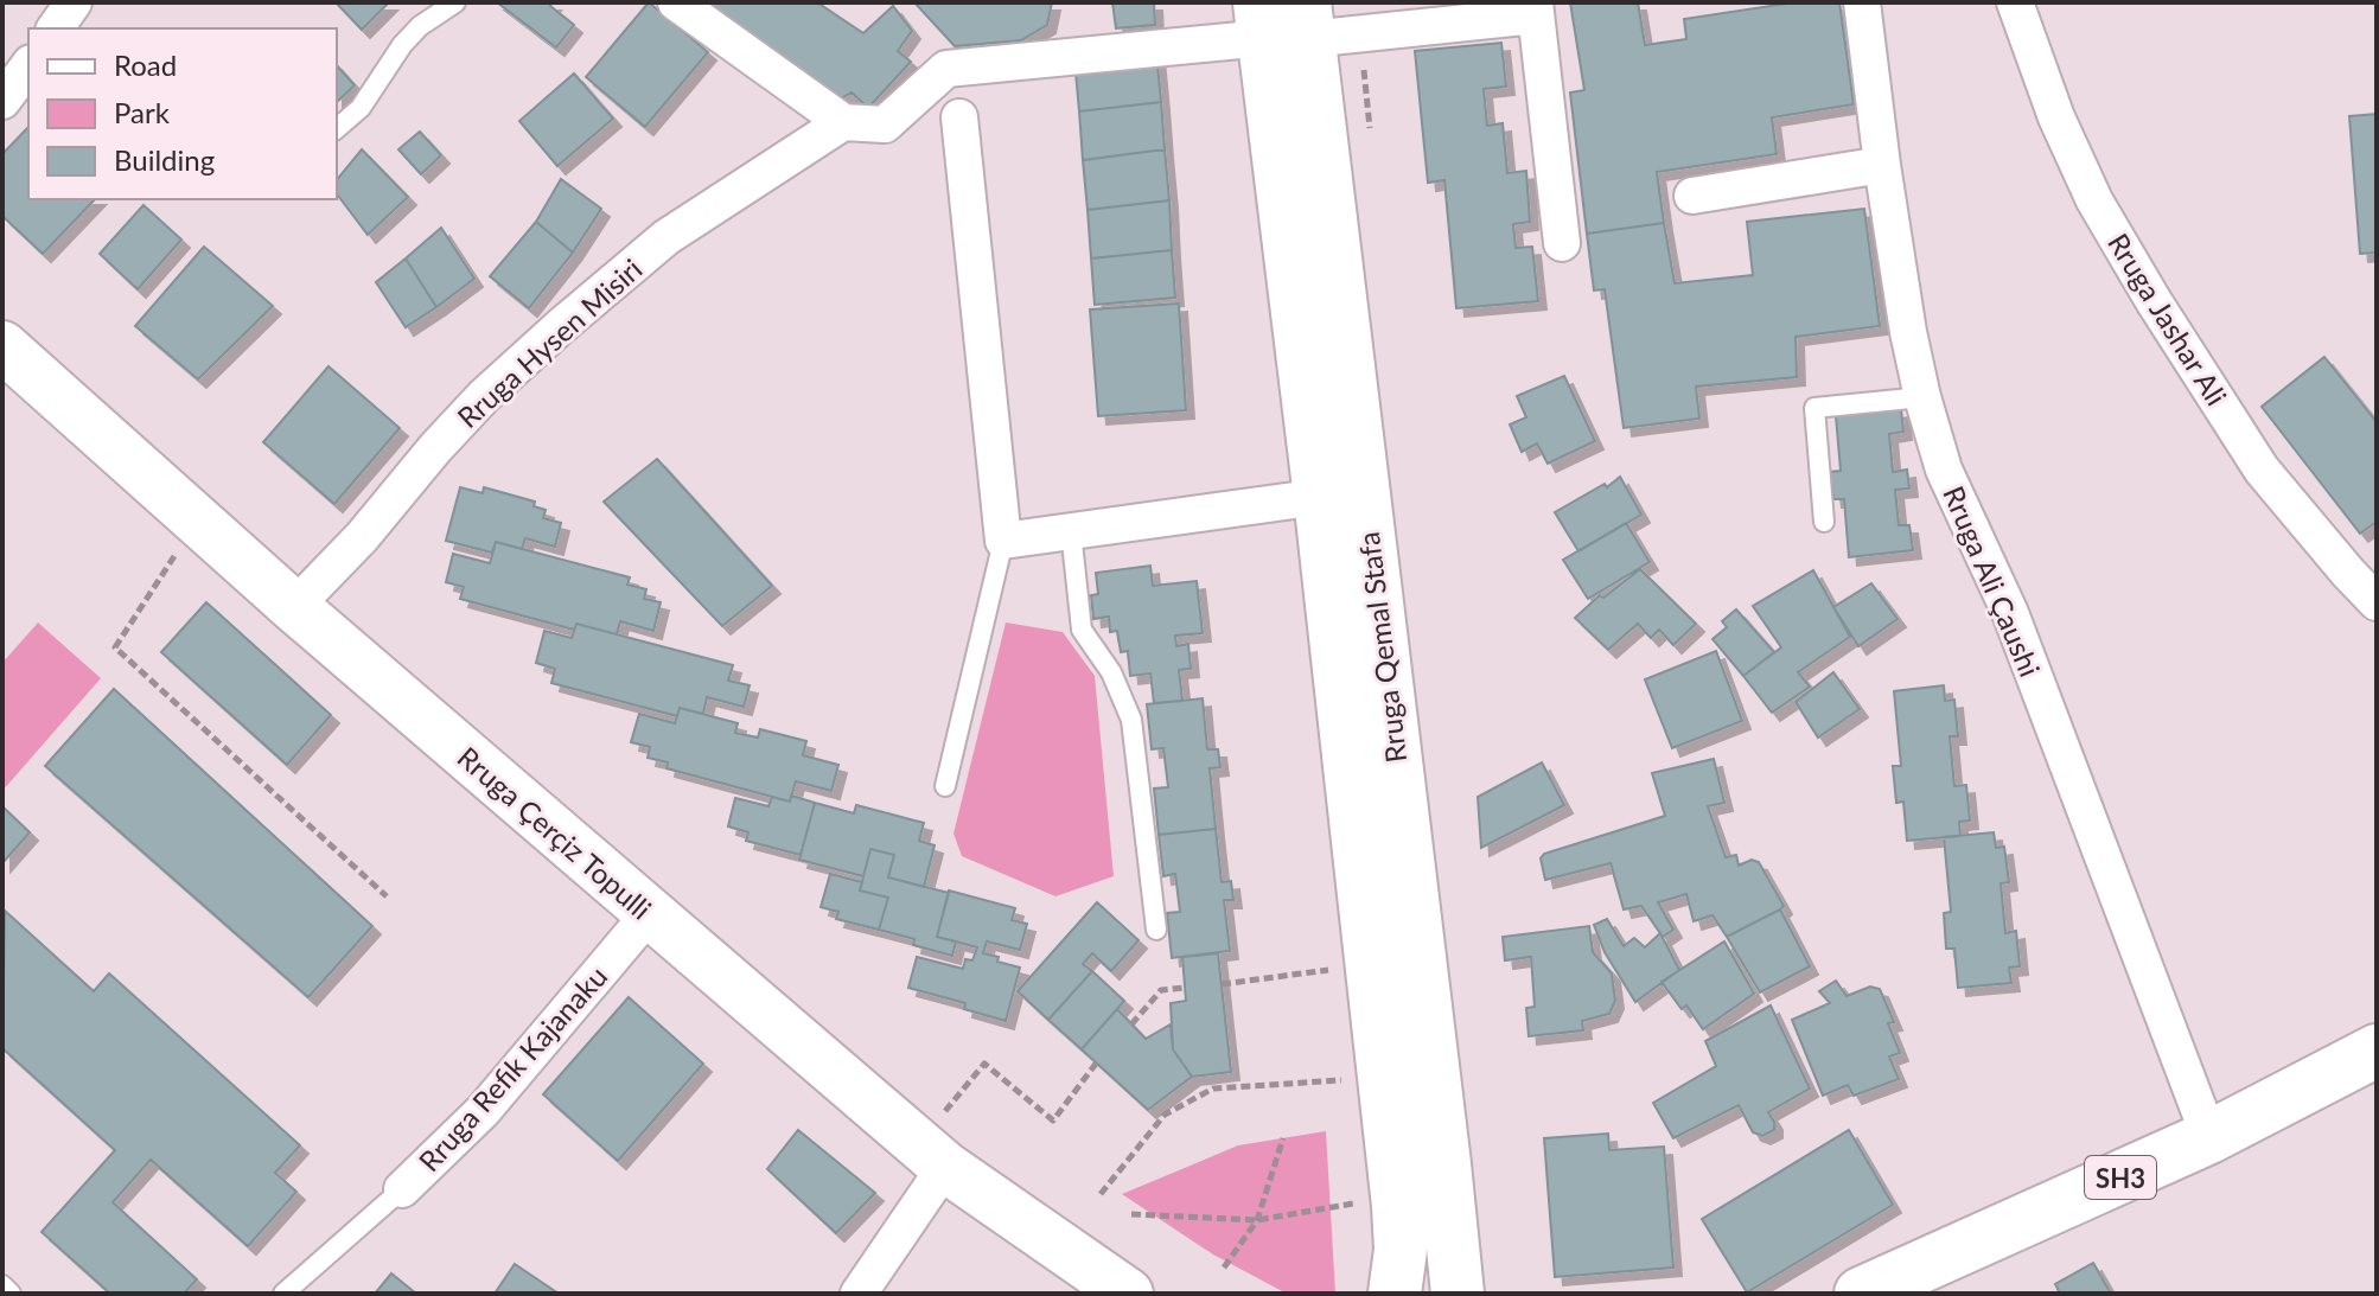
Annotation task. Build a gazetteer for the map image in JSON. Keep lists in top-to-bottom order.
{
  "streets": {
    "main road": ["Rruga Qemal Stafa", "Rruga Çerçiz Topulli", "SH3"],
    "street": [
      "Rruga Jashar Ali",
      "Rruga Hysen Misiri",
      "Rruga Ali Çaushi",
      "Rruga Refik Kajanaku"
    ]
  },
  "crossings": [
    ["Rruga Hysen Misiri", "Rruga Çerçiz Topulli"],
    ["Rruga Ali Çaushi", "SH3"],
    ["Rruga Çerçiz Topulli", "Rruga Refik Kajanaku"]
  ],
  "legend": ["Road", "Park", "Building"]
}
